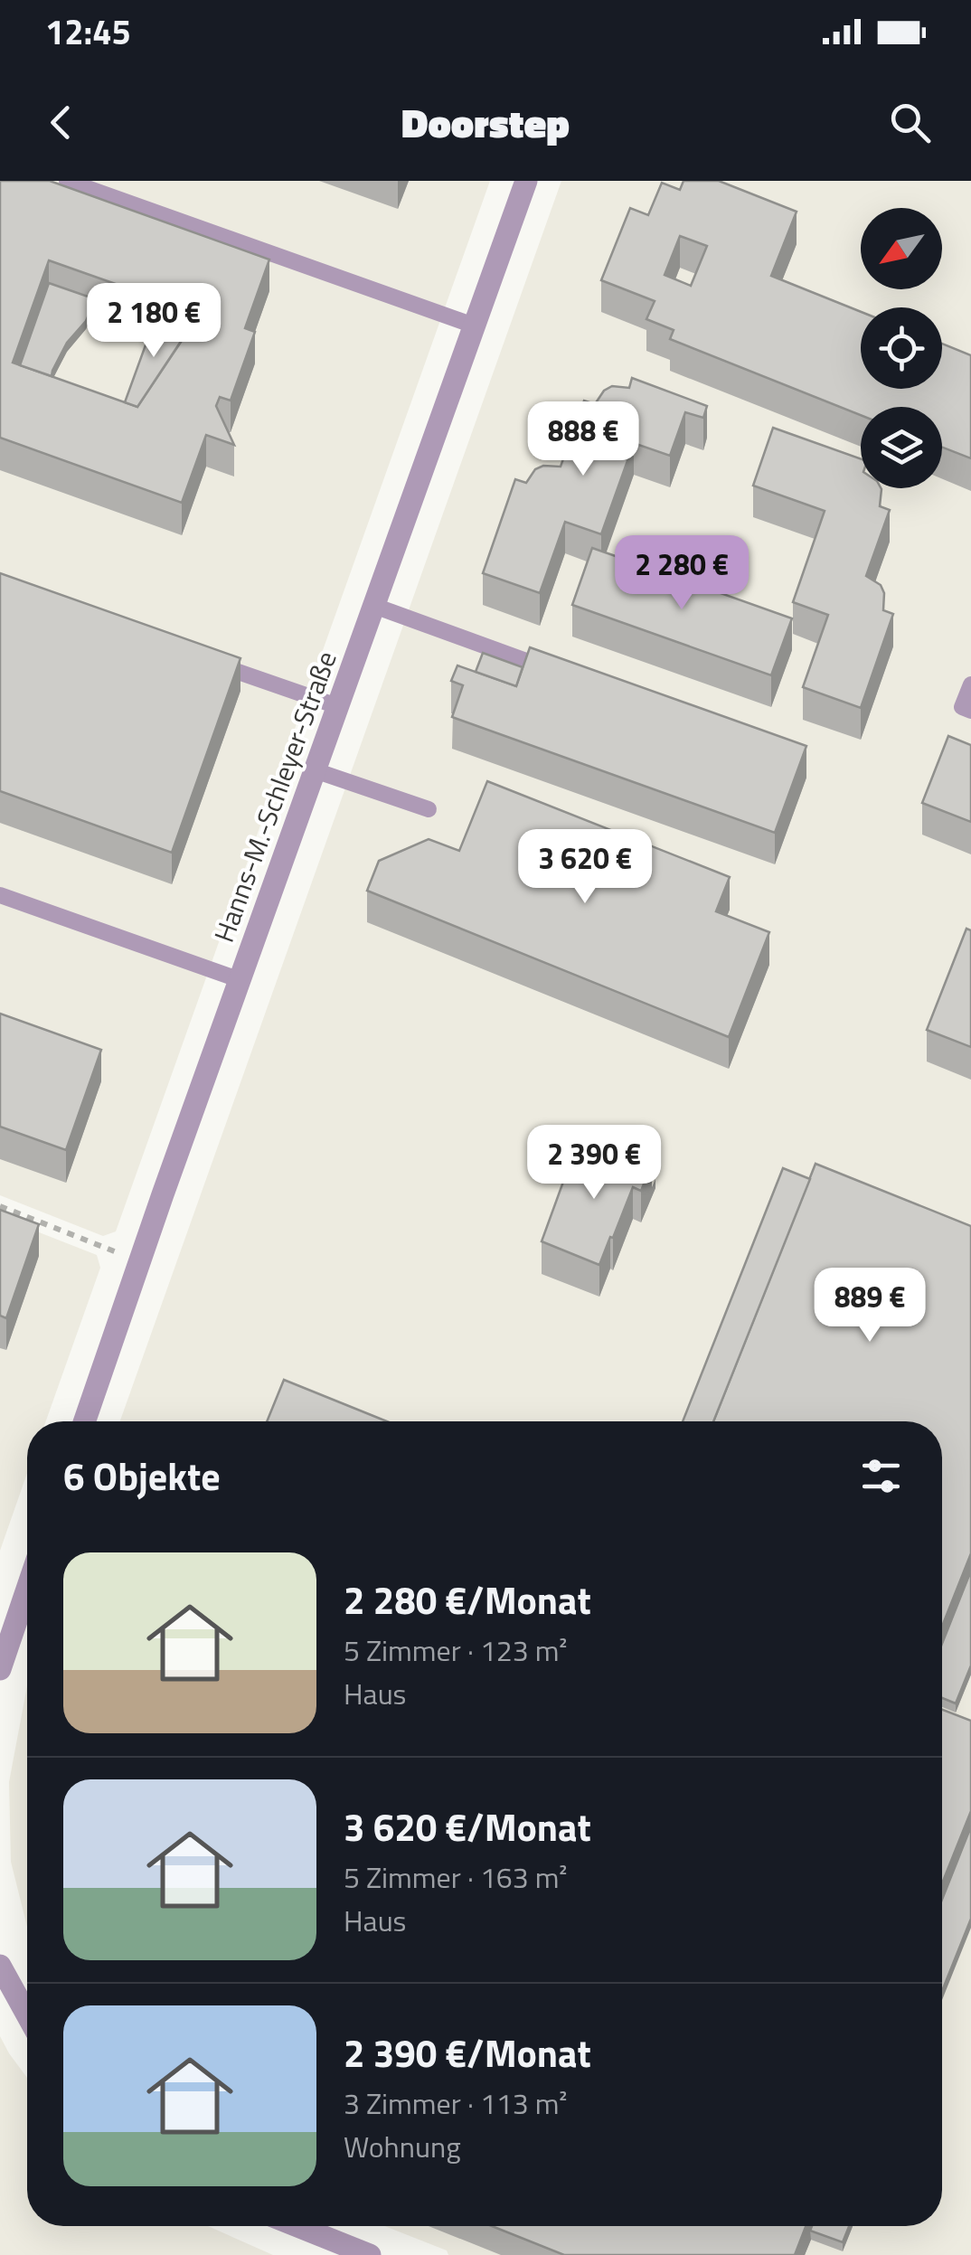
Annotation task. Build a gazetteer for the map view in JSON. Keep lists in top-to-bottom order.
{
  "streets": {
    "street": ["Hanns-M.-Schleyer-Straße"]
  },
  "north": "bottom left",
  "page": {
    "status": "12:45",
    "header": "Doorstep",
    "price": [
      "2 180 €",
      "888 €",
      "2 280 €",
      "3 620 €",
      "2 390 €",
      "889 €"
    ],
    "heading": "6 Objekte",
    "list": [
      {
        "name": "2 280 €/Monat",
        "note": "5 Zimmer · 123 m² · Haus"
      },
      {
        "name": "3 620 €/Monat",
        "note": "5 Zimmer · 163 m² · Haus"
      },
      {
        "name": "2 390 €/Monat",
        "note": "3 Zimmer · 113 m² · Wohnung"
      }
    ]
  }
}
